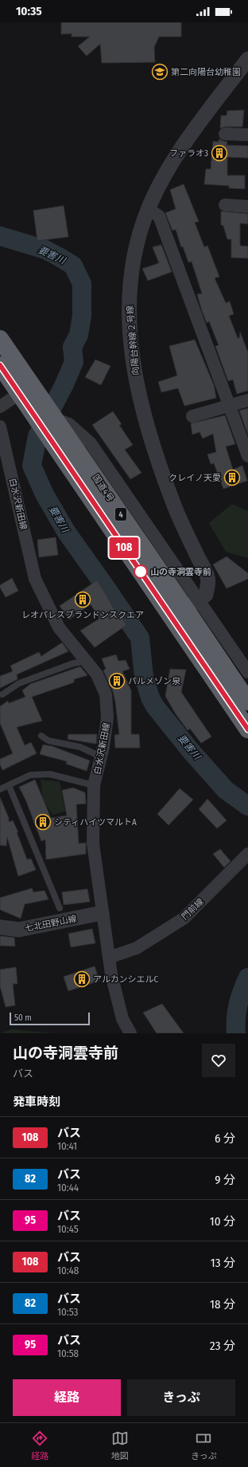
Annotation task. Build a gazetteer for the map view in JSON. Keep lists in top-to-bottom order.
{
  "streets": {
    "highway": ["国道4号", "4"],
    "street": [
      "向陽台幹線２号線",
      "白水沢新田線",
      "門前線",
      "七北田野山線"
    ]
  },
  "crossings": [
    ["向陽台幹線２号線", "国道4号"],
    ["白水沢新田線", "門前線"],
    ["白水沢新田線", "七北田野山線"]
  ],
  "water": ["要害川"],
  "places": {
    "school or university": ["第二向陽台幼稚園"],
    "building": [
      "ファラオ3",
      "クレイノ天愛",
      "レオパレスブランドンスクエア",
      "パルメゾン泉",
      "シティハイツマルトA",
      "アルカンシエルC"
    ],
    "other": ["山の寺洞雲寺前"]
  },
  "lines": ["bus line 108"],
  "scale_bar": "50 m",
  "page": {
    "status": "10:35",
    "on_map": "108",
    "scale": "50 m",
    "heading": [
      ["山の寺洞雲寺前", "バス"],
      "発車時刻"
    ],
    "list": [
      {
        "mark": "108",
        "name": "バス",
        "note": "10:41",
        "value": "6 分"
      },
      {
        "mark": "82",
        "name": "バス",
        "note": "10:44",
        "value": "9 分"
      },
      {
        "mark": "95",
        "name": "バス",
        "note": "10:45",
        "value": "10 分"
      },
      {
        "mark": "108",
        "name": "バス",
        "note": "10:48",
        "value": "13 分"
      },
      {
        "mark": "82",
        "name": "バス",
        "note": "10:53",
        "value": "18 分"
      },
      {
        "mark": "95",
        "name": "バス",
        "note": "10:58",
        "value": "23 分"
      }
    ],
    "buttons": ["経路", "きっぷ"],
    "tabs": ["経路", "地図", "きっぷ"]
  }
}
